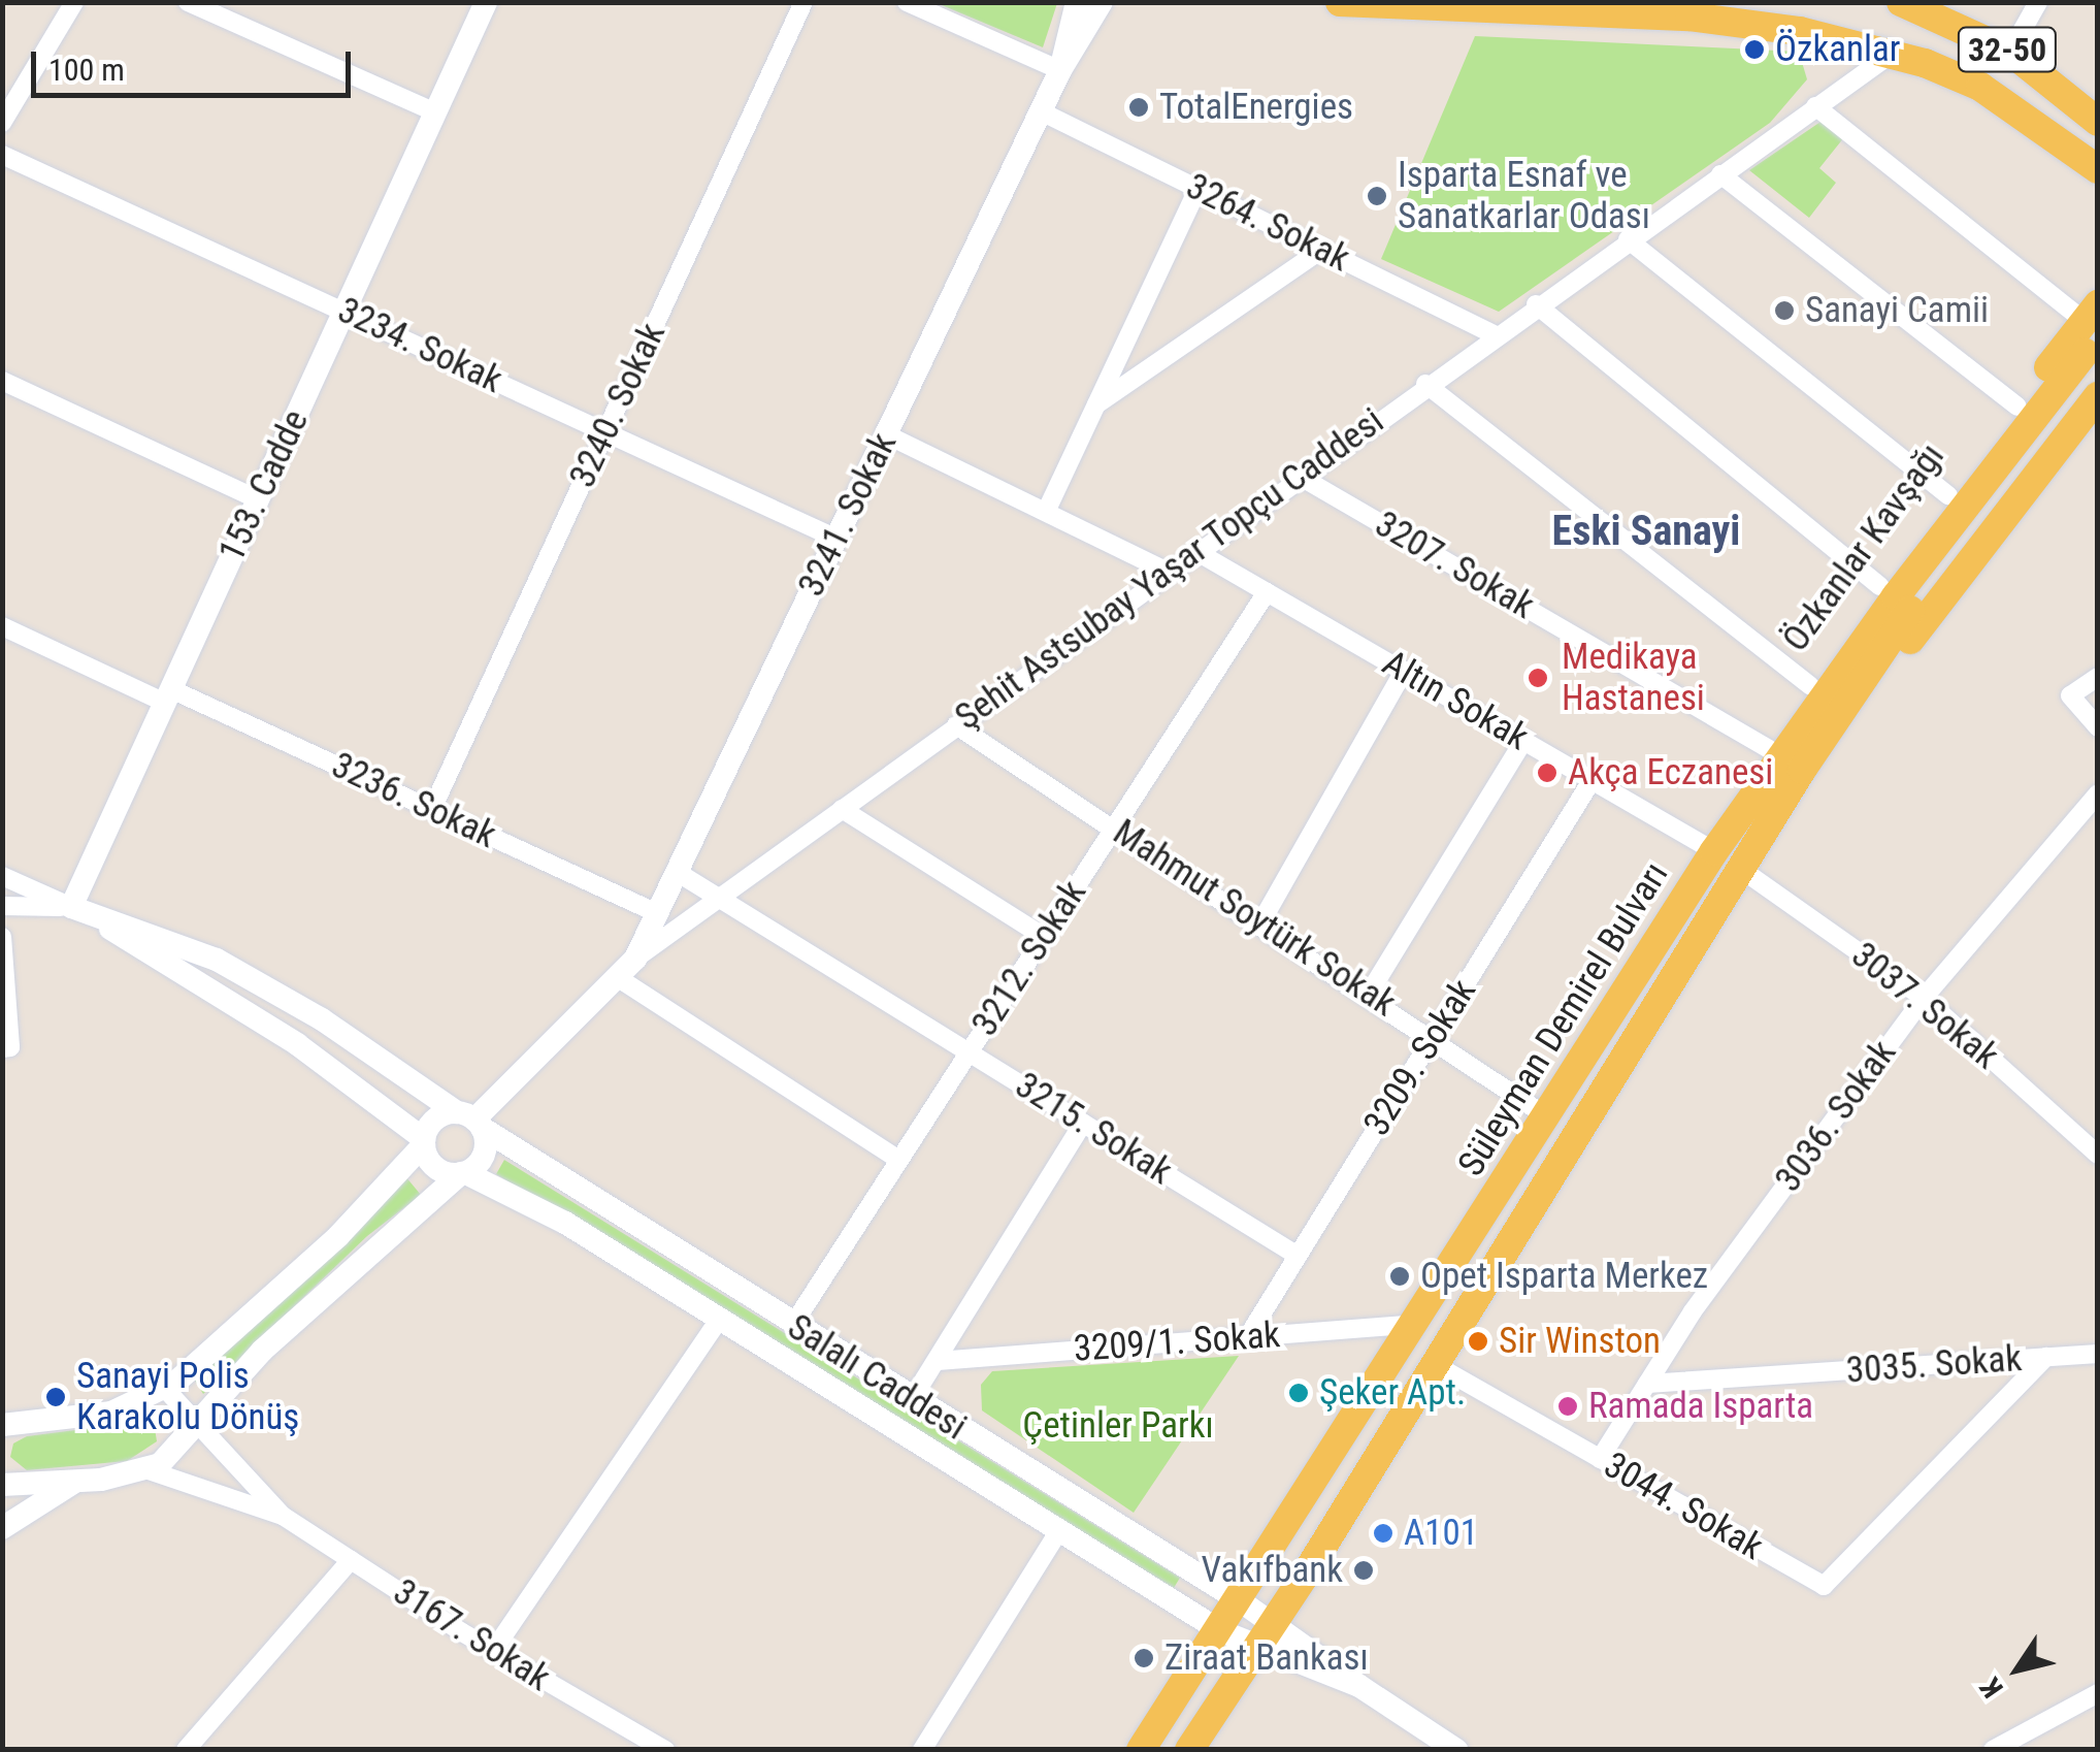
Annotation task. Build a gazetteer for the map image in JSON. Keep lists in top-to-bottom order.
{
  "streets": {
    "main road": ["32-50", "Özkanlar Kavşağı", "Süleyman Demirel Bulvarı"],
    "street": [
      "3264. Sokak",
      "3234. Sokak",
      "3240. Sokak",
      "153. Cadde",
      "3241. Sokak",
      "3207. Sokak",
      "Şehit Astsubay Yaşar Topçu Caddesi",
      "Altın Sokak",
      "3236. Sokak",
      "Mahmut Soytürk Sokak",
      "3212. Sokak",
      "3037. Sokak",
      "3209. Sokak",
      "3036. Sokak",
      "3215. Sokak",
      "3209/1. Sokak",
      "3035. Sokak",
      "Salalı Caddesi",
      "3044. Sokak",
      "3167. Sokak"
    ]
  },
  "crossings": [
    ["32-50", "Şehit Astsubay Yaşar Topçu Caddesi"],
    ["3264. Sokak", "3241. Sokak"],
    ["3264. Sokak", "Şehit Astsubay Yaşar Topçu Caddesi"],
    ["3234. Sokak", "3240. Sokak"],
    ["3234. Sokak", "153. Cadde"],
    ["3234. Sokak", "3241. Sokak"],
    ["3240. Sokak", "3236. Sokak"],
    ["153. Cadde", "3236. Sokak"],
    ["153. Cadde", "Salalı Caddesi"],
    ["3241. Sokak", "Şehit Astsubay Yaşar Topçu Caddesi"],
    ["3241. Sokak", "3236. Sokak"],
    ["3241. Sokak", "3215. Sokak"],
    ["Özkanlar Kavşağı", "3207. Sokak"],
    ["Özkanlar Kavşağı", "Altın Sokak"],
    ["Özkanlar Kavşağı", "Süleyman Demirel Bulvarı"],
    ["3207. Sokak", "Şehit Astsubay Yaşar Topçu Caddesi"],
    ["Şehit Astsubay Yaşar Topçu Caddesi", "Altın Sokak"],
    ["Şehit Astsubay Yaşar Topçu Caddesi", "Mahmut Soytürk Sokak"],
    ["Şehit Astsubay Yaşar Topçu Caddesi", "3215. Sokak"],
    ["Şehit Astsubay Yaşar Topçu Caddesi", "Salalı Caddesi"],
    ["Altın Sokak", "3212. Sokak"],
    ["Altın Sokak", "Süleyman Demirel Bulvarı"],
    ["Altın Sokak", "3209. Sokak"],
    ["Mahmut Soytürk Sokak", "3212. Sokak"],
    ["Mahmut Soytürk Sokak", "Süleyman Demirel Bulvarı"],
    ["Mahmut Soytürk Sokak", "3209. Sokak"],
    ["3212. Sokak", "3215. Sokak"],
    ["3212. Sokak", "Salalı Caddesi"],
    ["3037. Sokak", "Süleyman Demirel Bulvarı"],
    ["3037. Sokak", "3036. Sokak"],
    ["Süleyman Demirel Bulvarı", "3209/1. Sokak"],
    ["Süleyman Demirel Bulvarı", "Salalı Caddesi"],
    ["3209. Sokak", "3215. Sokak"],
    ["3209. Sokak", "3209/1. Sokak"],
    ["3036. Sokak", "3035. Sokak"],
    ["3036. Sokak", "3044. Sokak"],
    ["3035. Sokak", "3044. Sokak"]
  ],
  "districts": ["Eski Sanayi"],
  "parks": ["Çetinler Parkı"],
  "places": [
    "Özkanlar",
    "TotalEnergies",
    "Isparta Esnaf ve Sanatkarlar Odası",
    "Sanayi Camii",
    "Medikaya Hastanesi",
    "Akça Eczanesi",
    "Opet Isparta Merkez",
    "Sir Winston",
    "Şeker Apt.",
    "Sanayi Polis Karakolu Dönüş",
    "Ramada Isparta",
    "A101",
    "Vakıfbank",
    "Ziraat Bankası"
  ],
  "scale_bar": "100 m",
  "north": "bottom left"
}
